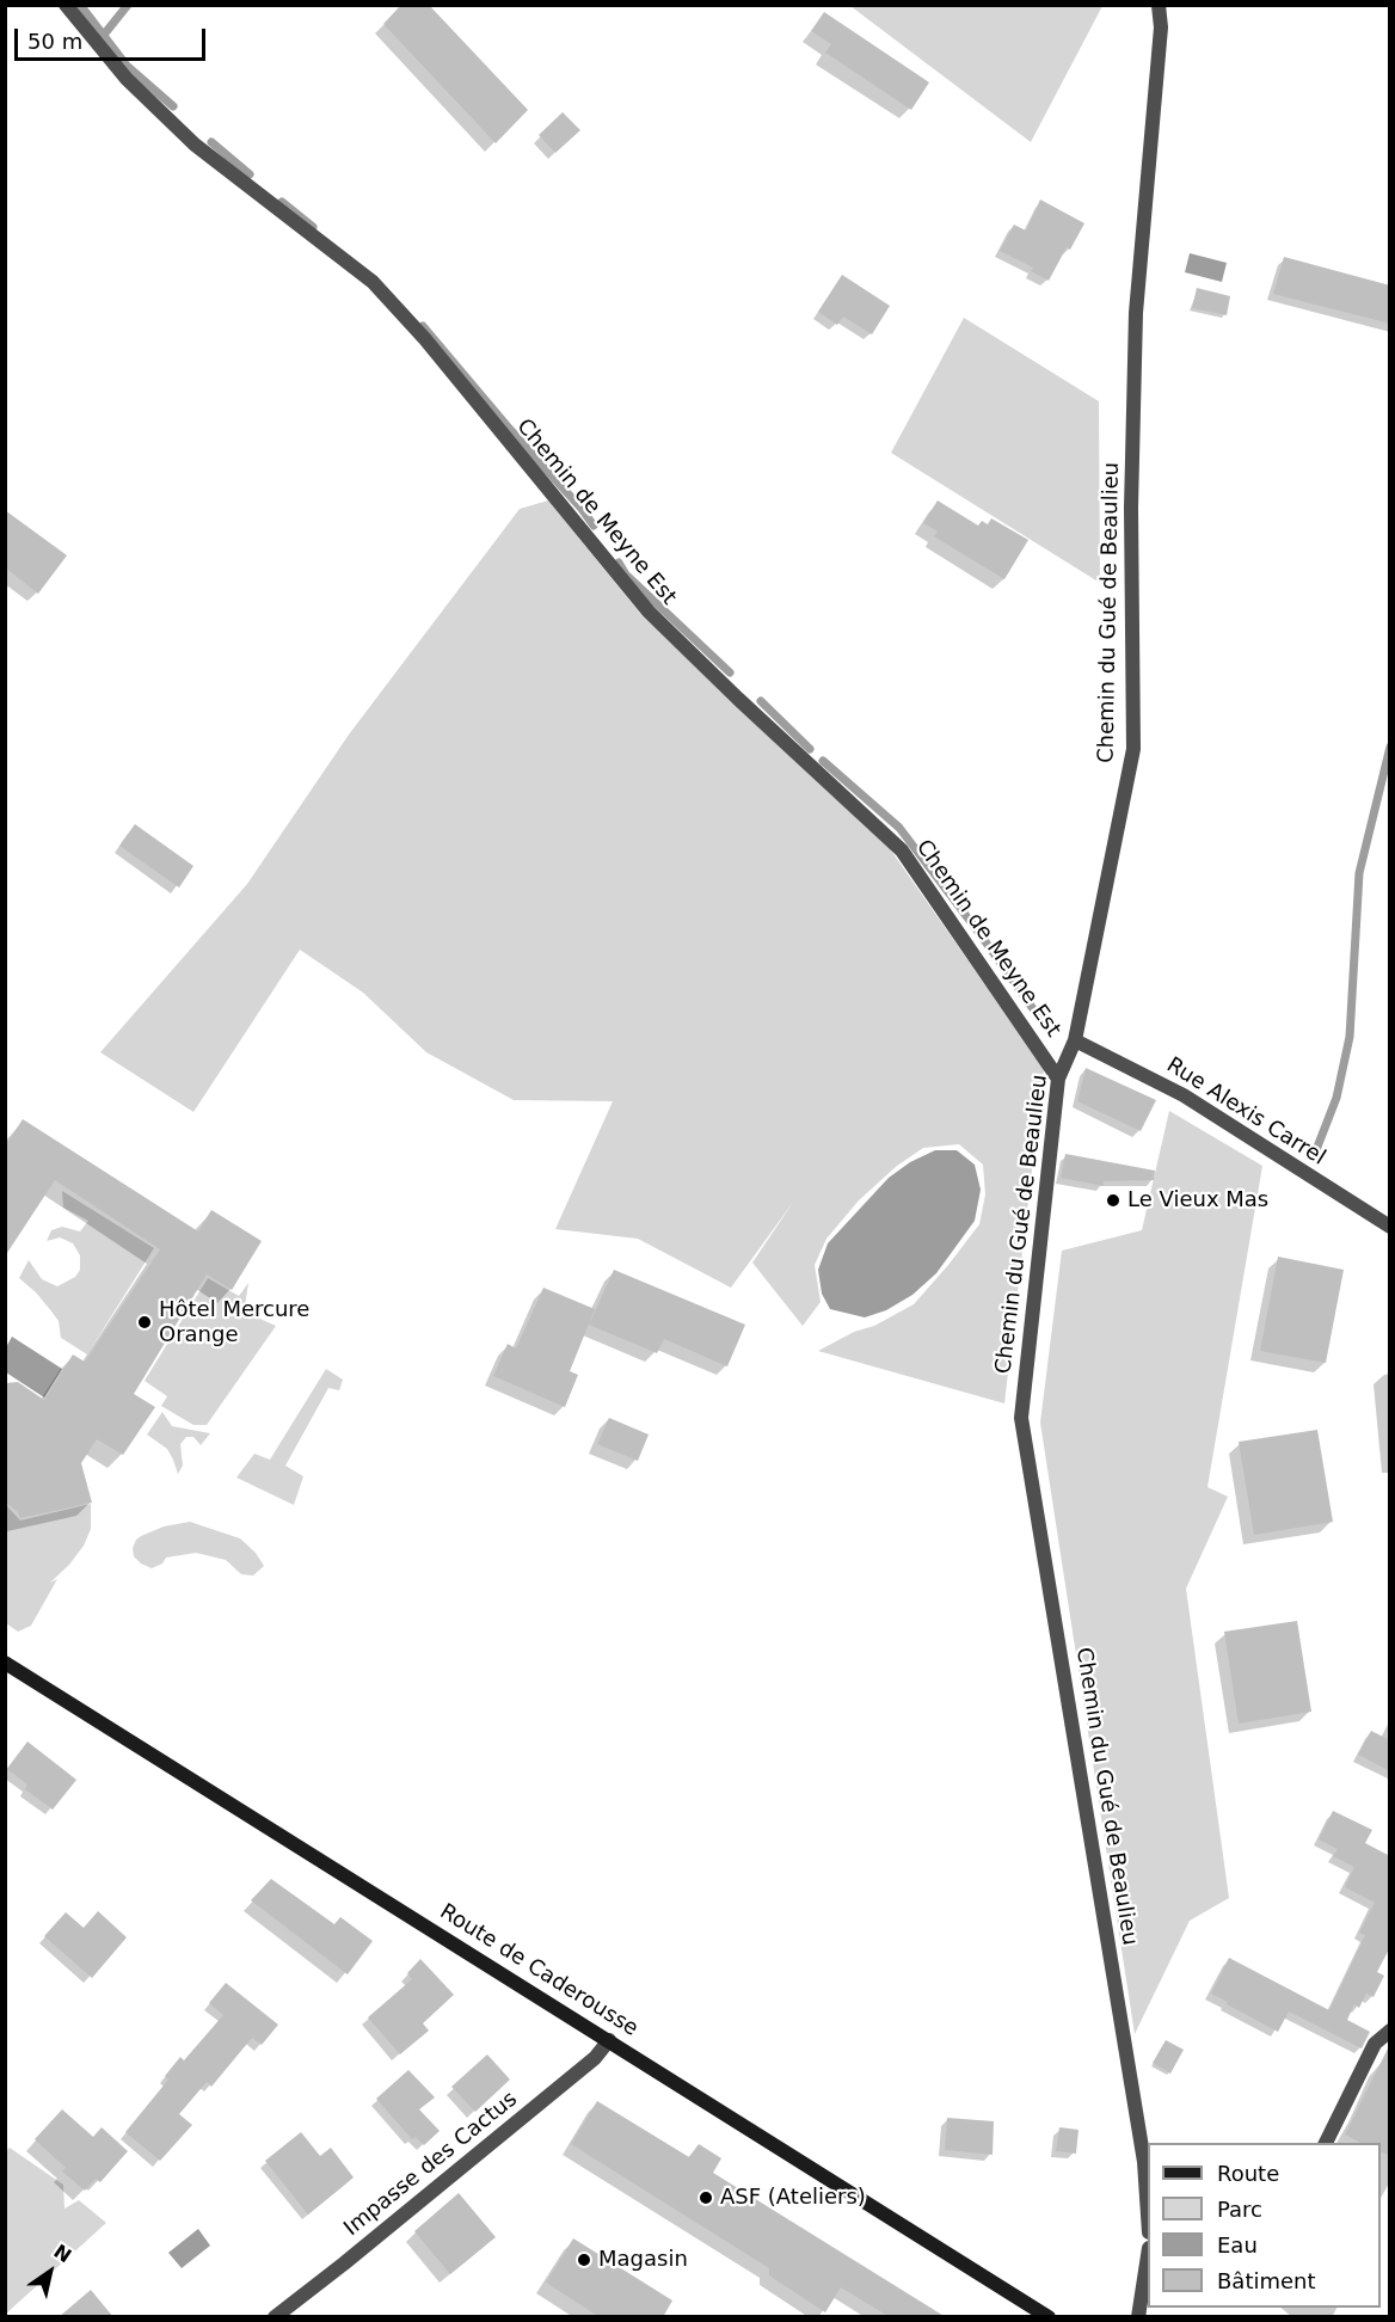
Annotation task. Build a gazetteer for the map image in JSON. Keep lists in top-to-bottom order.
{
  "streets": {
    "main road": ["Route de Caderousse"],
    "street": [
      "Chemin de Meyne Est",
      "Chemin du Gué de Beaulieu",
      "Rue Alexis Carrel",
      "Impasse des Cactus"
    ]
  },
  "crossings": [
    ["Chemin de Meyne Est", "Chemin du Gué de Beaulieu"],
    ["Chemin du Gué de Beaulieu", "Rue Alexis Carrel"],
    ["Route de Caderousse", "Impasse des Cactus"]
  ],
  "places": [
    "Le Vieux Mas",
    "Hôtel Mercure Orange",
    "ASF (Ateliers)",
    "Magasin"
  ],
  "legend": [
    "Route",
    "Parc",
    "Eau",
    "Bâtiment"
  ],
  "scale_bar": "50 m",
  "north": "top right"
}
